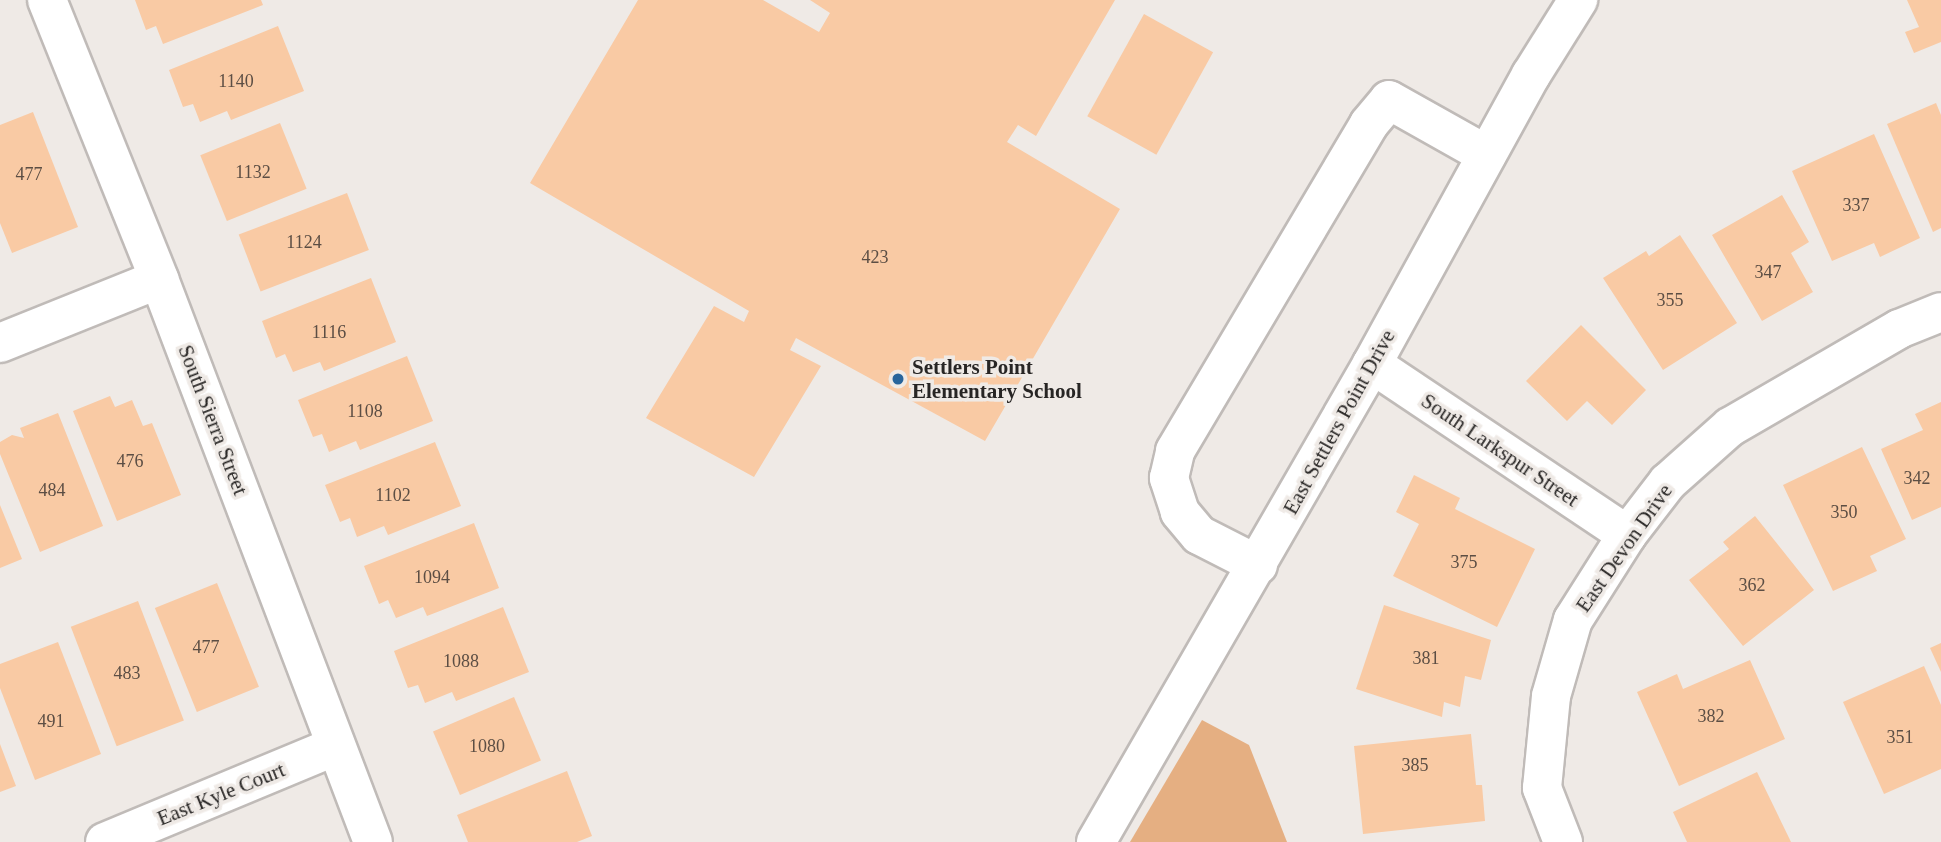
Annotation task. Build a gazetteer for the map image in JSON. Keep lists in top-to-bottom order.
{
  "streets": {
    "street": [
      "South Sierra Street",
      "East Settlers Point Drive",
      "South Larkspur Street",
      "East Devon Drive",
      "East Kyle Court"
    ]
  },
  "crossings": [
    ["South Sierra Street", "East Kyle Court"],
    ["East Settlers Point Drive", "South Larkspur Street"],
    ["South Larkspur Street", "East Devon Drive"]
  ],
  "places": ["Settlers Point Elementary School"],
  "house_numbers": [
    "1140",
    "1132",
    "477",
    "337",
    "1124",
    "423",
    "347",
    "355",
    "1116",
    "1108",
    "476",
    "342",
    "484",
    "1102",
    "350",
    "375",
    "1094",
    "362",
    "477",
    "381",
    "1088",
    "483",
    "382",
    "491",
    "351",
    "1080",
    "385"
  ]
}
